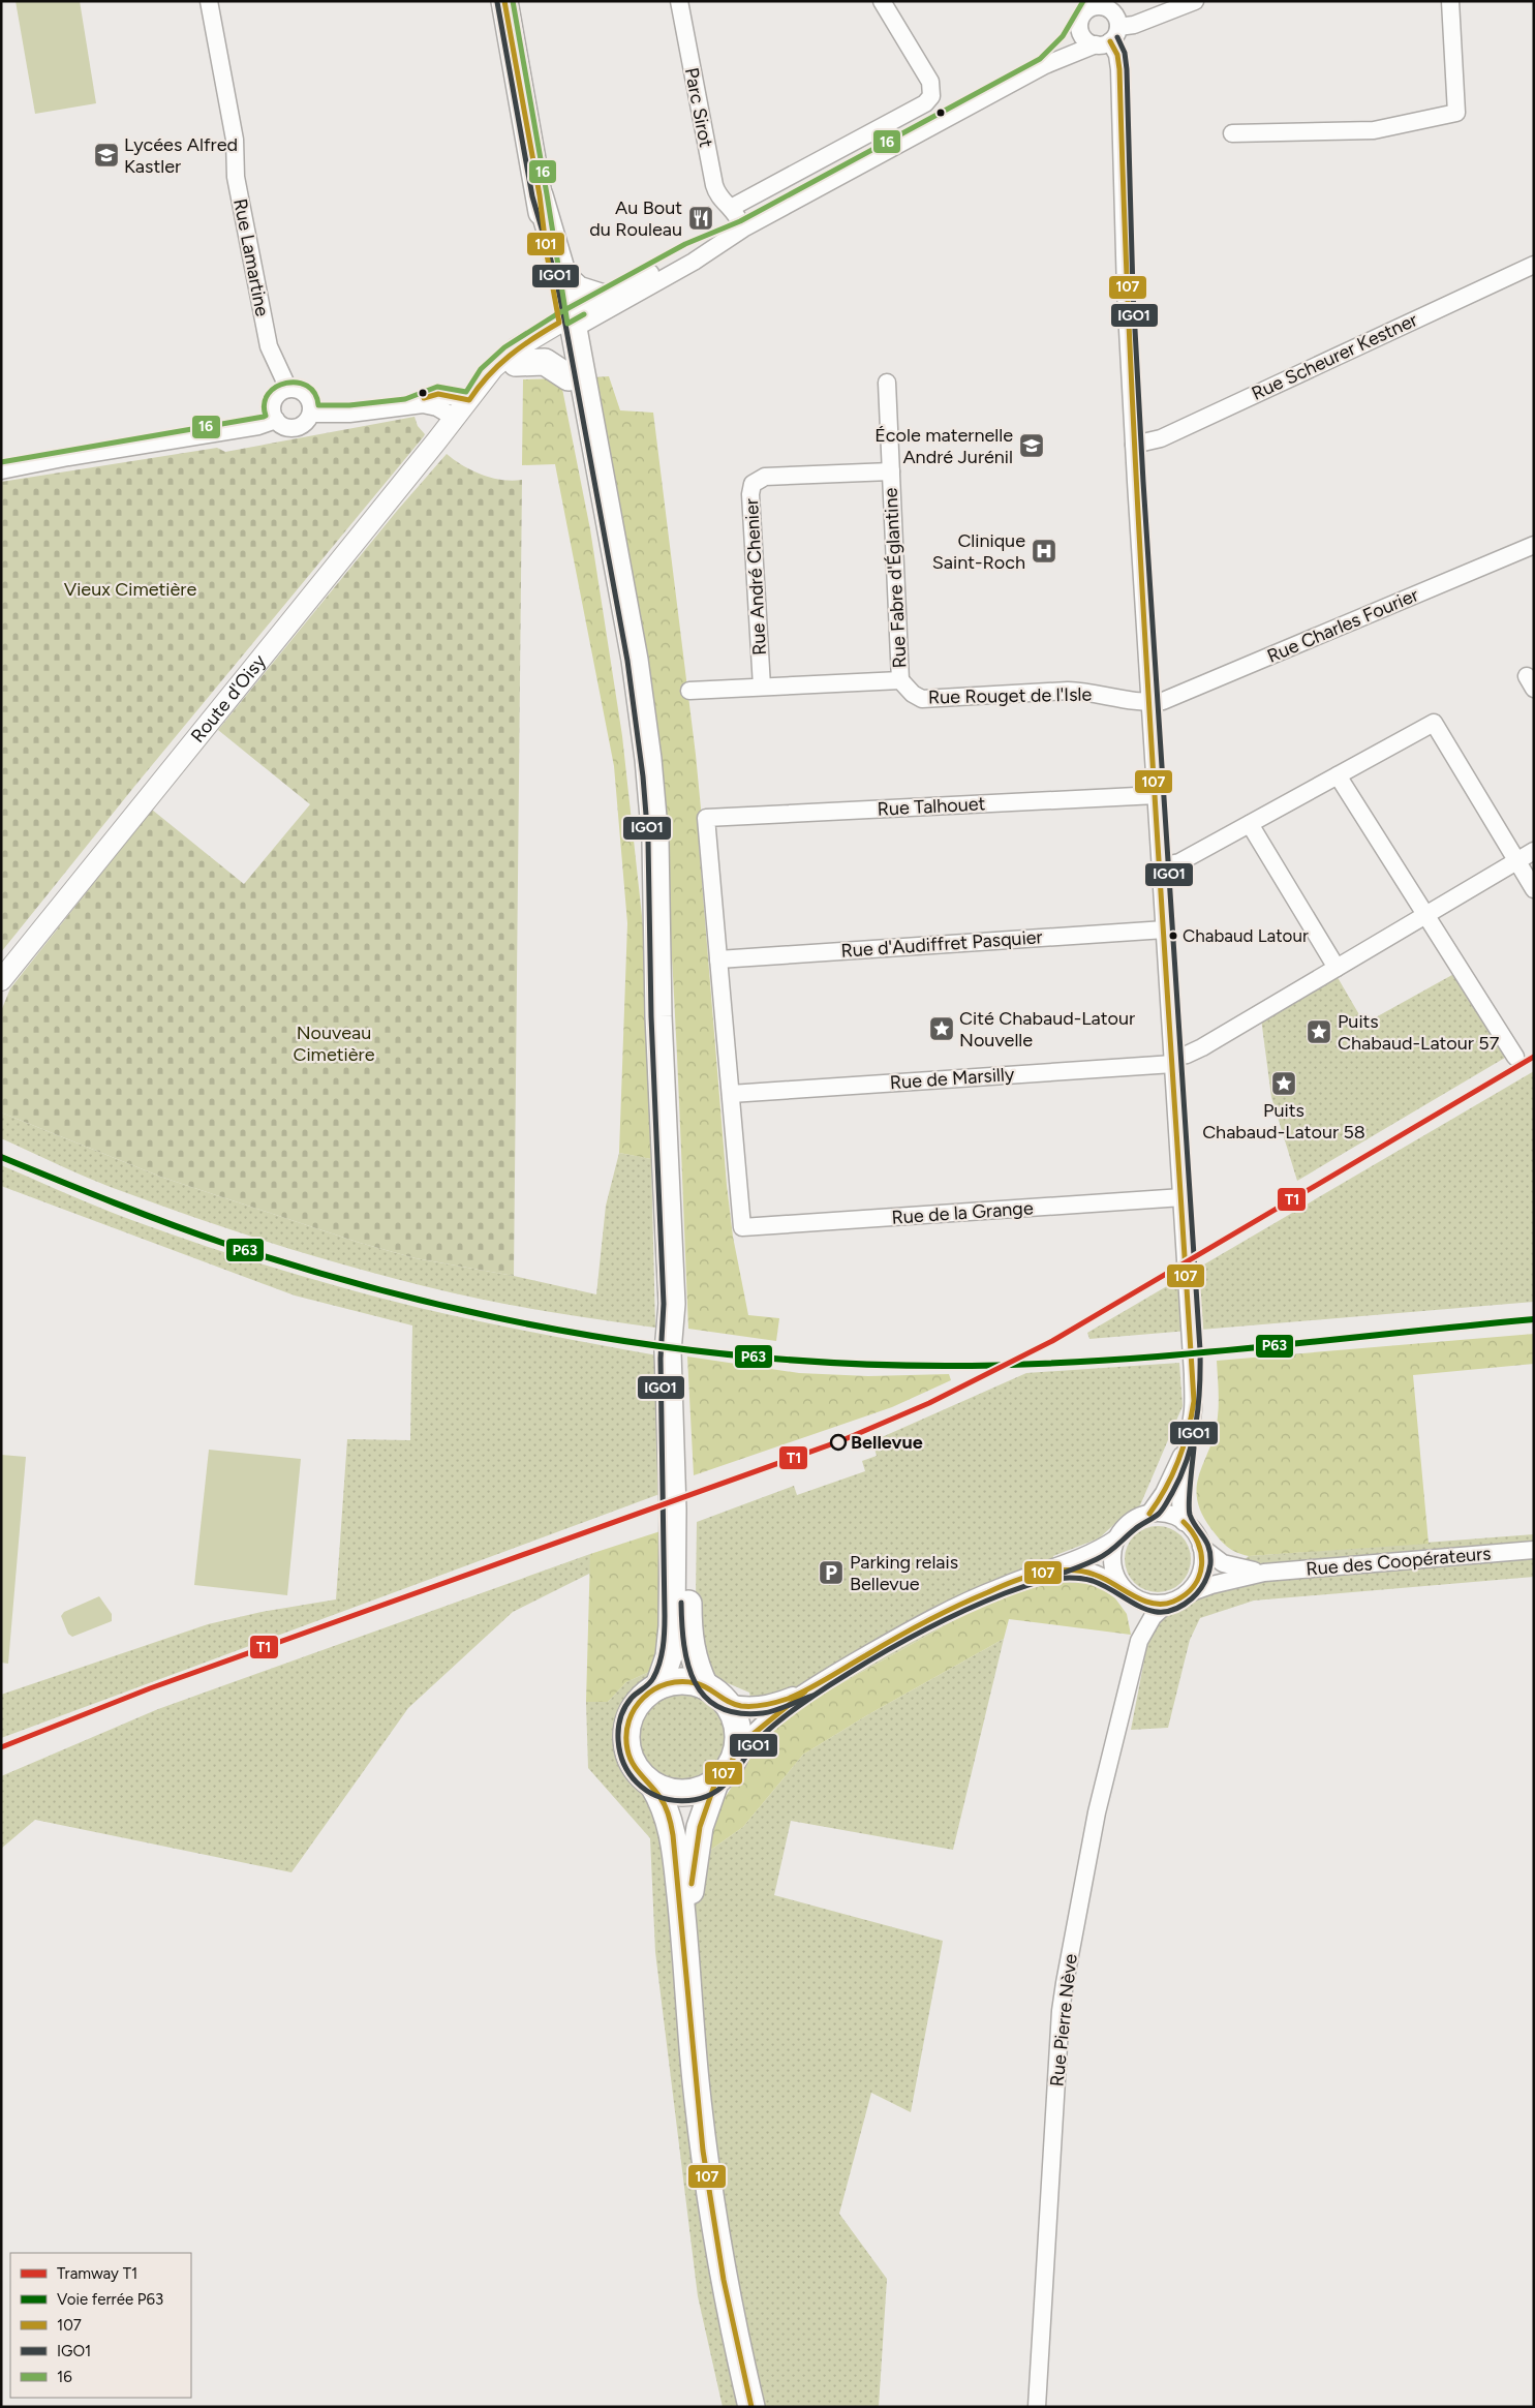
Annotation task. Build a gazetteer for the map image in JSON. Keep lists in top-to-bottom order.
{
  "streets": {
    "street": [
      "Parc Sirot",
      "Rue Lamartine",
      "Rue Scheurer Kestner",
      "Rue André Chenier",
      "Rue Fabre d'Églantine",
      "Rue Charles Fourier",
      "Rue Rouget de l'Isle",
      "Route d'Oisy",
      "Rue Talhouet",
      "Rue d'Audiffret Pasquier",
      "Rue de Marsilly",
      "Rue de la Grange",
      "Rue des Coopérateurs",
      "Rue Pierre Nève"
    ]
  },
  "crossings": [
    ["Rue André Chenier", "Rue Fabre d'Églantine"],
    ["Rue Fabre d'Églantine", "Rue Rouget de l'Isle"],
    ["Rue Charles Fourier", "Rue Rouget de l'Isle"],
    ["Rue Talhouet", "Rue d'Audiffret Pasquier"],
    ["Rue de Marsilly", "Rue de la Grange"],
    ["Rue des Coopérateurs", "Rue Pierre Nève"]
  ],
  "parks": ["Vieux Cimetière", "Nouveau Cimetière"],
  "places": {
    "school or university": ["Lycées Alfred Kastler", "École maternelle André Jurénil"],
    "restaurant": ["Au Bout du Rouleau"],
    "hospital": ["Clinique Saint-Roch"],
    "other": ["Chabaud Latour", "Bellevue"],
    "place": ["Cité Chabaud-Latour Nouvelle", "Puits Chabaud-Latour 57", "Puits Chabaud-Latour 58"],
    "parking": ["Parking relais Bellevue"]
  },
  "lines": [
    "transit line 16",
    "transit line 101",
    "transit line IGO1",
    "transit line 107",
    "tram line T1",
    "rail line P63"
  ],
  "legend": [
    "Tramway T1",
    "Voie ferrée P63",
    "107",
    "IGO1",
    "16"
  ]
}
